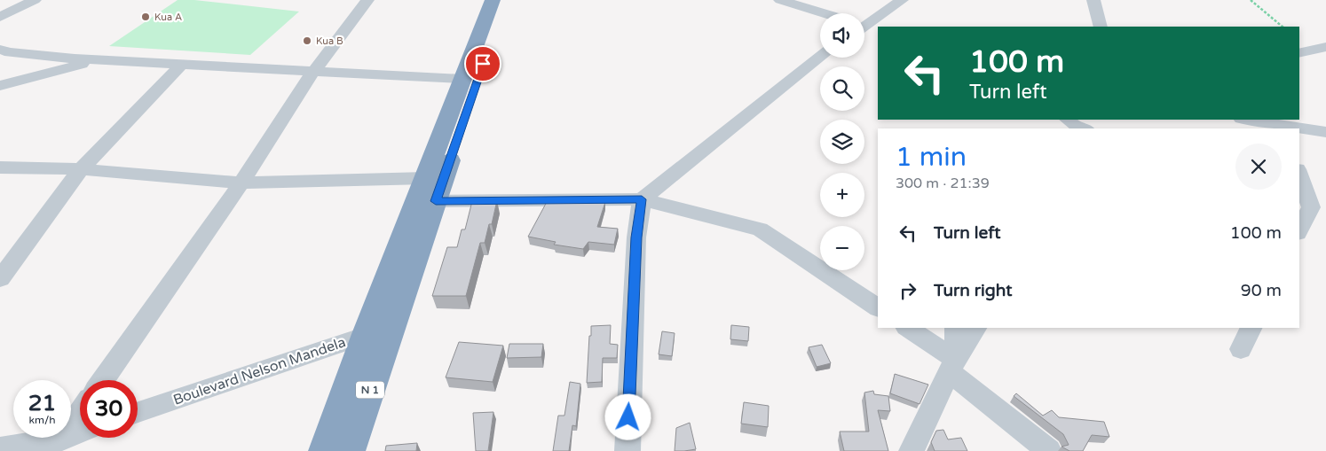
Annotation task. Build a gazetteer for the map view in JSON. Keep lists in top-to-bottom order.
{
  "streets": {
    "highway": ["N 1"],
    "street": ["Boulevard Nelson Mandela"]
  },
  "crossings": [
    ["Boulevard Nelson Mandela", "N 1"]
  ],
  "places": ["Kua A", "Kua B"],
  "page": {
    "map_buttons": ["+", "−"],
    "turn": ["100 m", "Turn left"],
    "heading": ["1 min", "300 m · 21:39"],
    "list": [
      {
        "name": "Turn left",
        "value": "100 m"
      },
      {
        "name": "Turn right",
        "value": "90 m"
      }
    ],
    "speed": "21 km/h",
    "limit": "30"
  }
}
